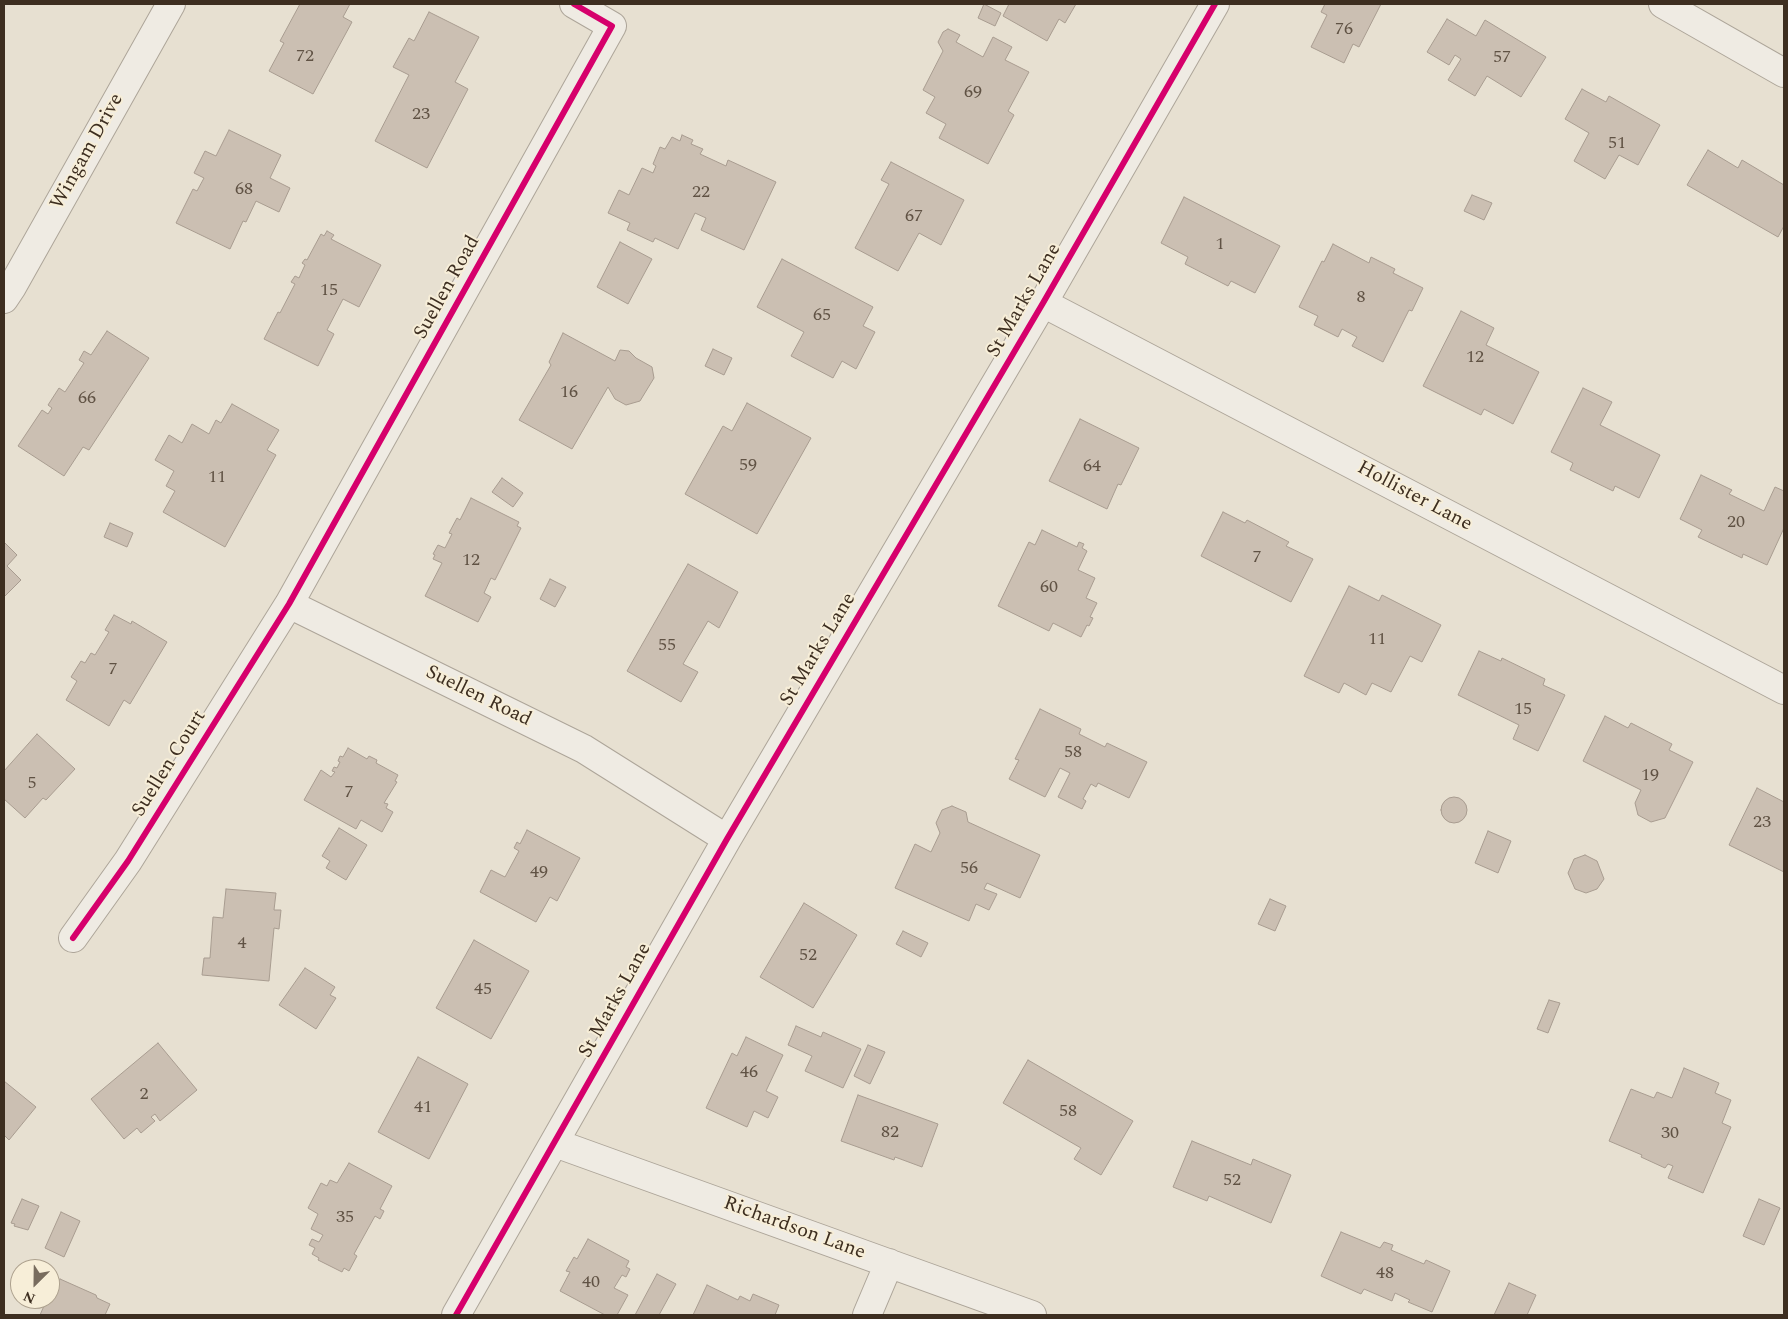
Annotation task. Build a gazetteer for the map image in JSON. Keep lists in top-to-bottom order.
{
  "streets": {
    "street": [
      "Wingam Drive",
      "Suellen Road",
      "St Marks Lane",
      "Hollister Lane",
      "Suellen Court",
      "Richardson Lane"
    ]
  },
  "crossings": [
    ["Suellen Road", "St Marks Lane"],
    ["Suellen Road", "Suellen Court"],
    ["St Marks Lane", "Hollister Lane"],
    ["St Marks Lane", "Richardson Lane"]
  ],
  "house_numbers": [
    "76",
    "72",
    "57",
    "69",
    "23",
    "51",
    "68",
    "22",
    "67",
    "1",
    "15",
    "8",
    "65",
    "12",
    "16",
    "66",
    "59",
    "64",
    "11",
    "20",
    "7",
    "12",
    "60",
    "11",
    "55",
    "7",
    "15",
    "58",
    "19",
    "5",
    "7",
    "23",
    "56",
    "49",
    "4",
    "52",
    "45",
    "46",
    "2",
    "41",
    "58",
    "82",
    "30",
    "52",
    "35",
    "48",
    "40"
  ],
  "north": "bottom left"
}
